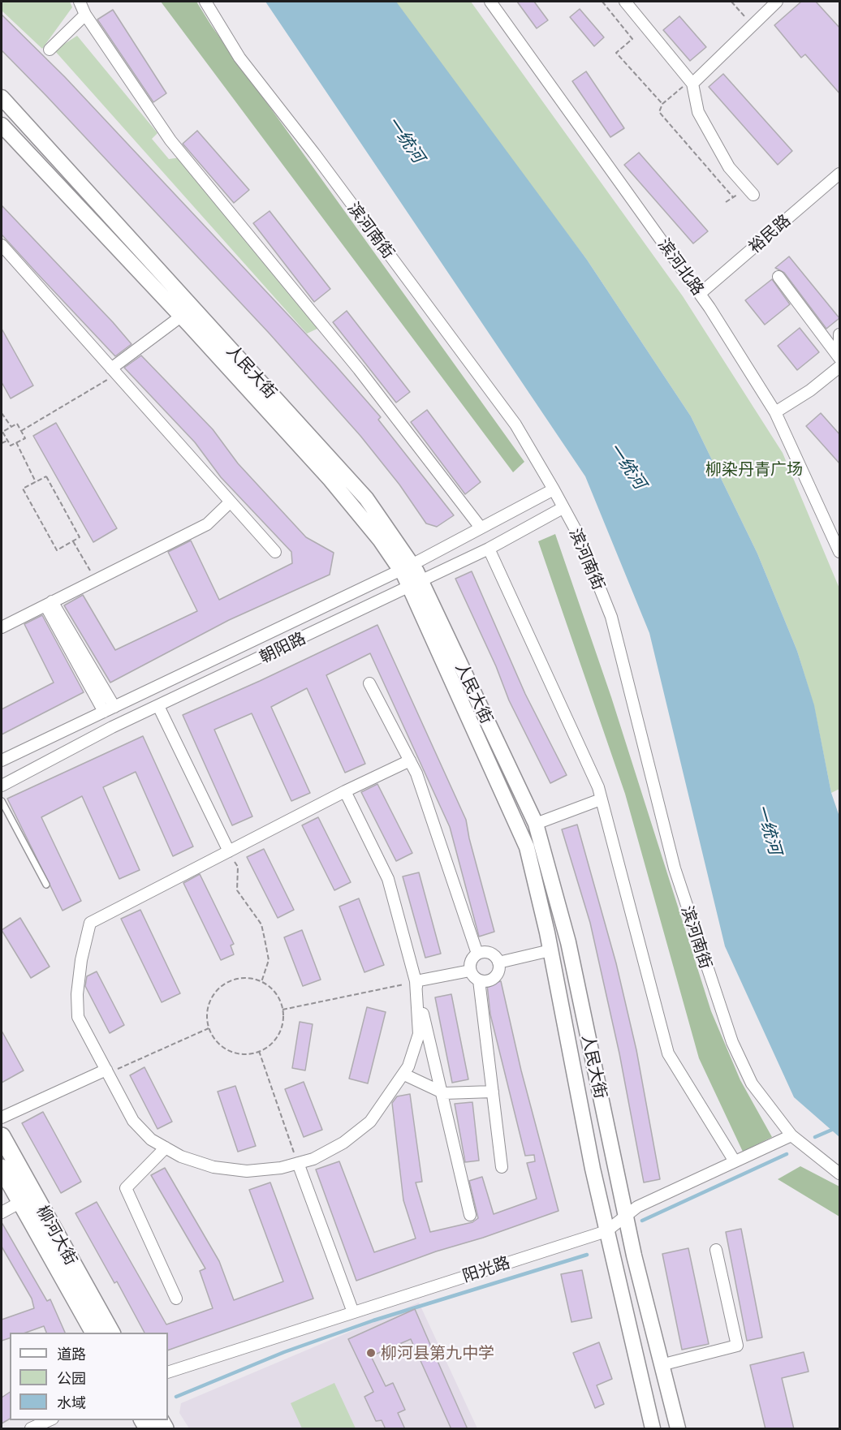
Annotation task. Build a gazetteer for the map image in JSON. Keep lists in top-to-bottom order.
{
  "streets": {
    "main road": ["柳河大街"],
    "street": [
      "滨河南街",
      "裕民路",
      "滨河北路",
      "人民大街",
      "朝阳路",
      "阳光路"
    ]
  },
  "crossings": [
    ["滨河南街", "朝阳路"],
    ["滨河南街", "阳光路"],
    ["裕民路", "滨河北路"],
    ["人民大街", "朝阳路"],
    ["人民大街", "阳光路"]
  ],
  "water": ["一统河"],
  "parks": ["柳染丹青广场"],
  "places": ["柳河县第九中学"],
  "legend": ["道路", "公园", "水域"]
}
